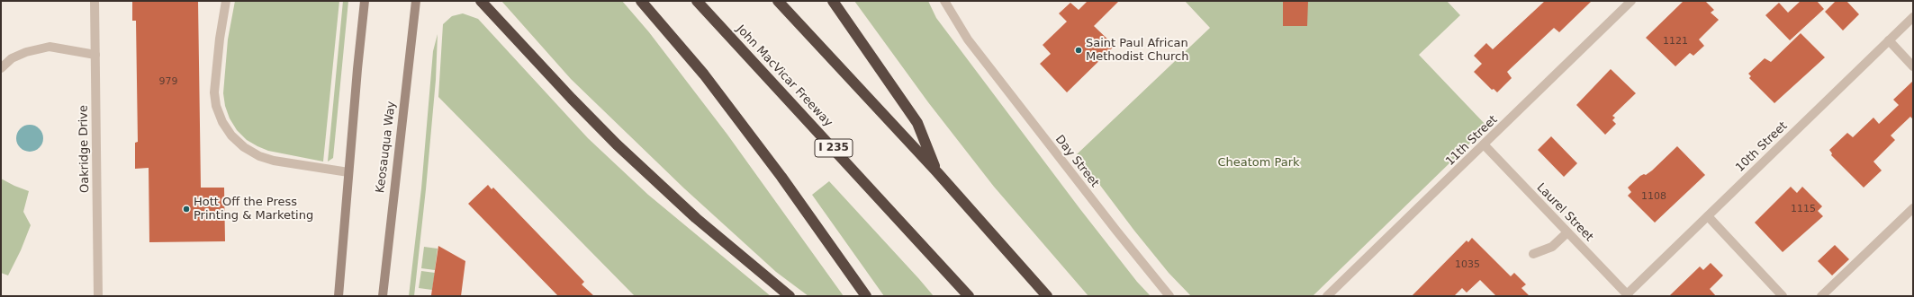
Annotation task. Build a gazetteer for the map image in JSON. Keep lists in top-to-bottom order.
{
  "streets": {
    "highway": ["John MacVicar Freeway", "I 235"],
    "main road": ["Keosauqua Way"],
    "street": [
      "11th Street",
      "10th Street",
      "Oakridge Drive",
      "Day Street",
      "Laurel Street"
    ]
  },
  "crossings": [
    ["11th Street", "Laurel Street"],
    ["10th Street", "Laurel Street"]
  ],
  "parks": ["Cheatom Park"],
  "places": ["Saint Paul African Methodist Church", "Hott Off the Press Printing & Marketing"],
  "house_numbers": [
    "1121",
    "979",
    "1108",
    "1115",
    "1035"
  ]
}
